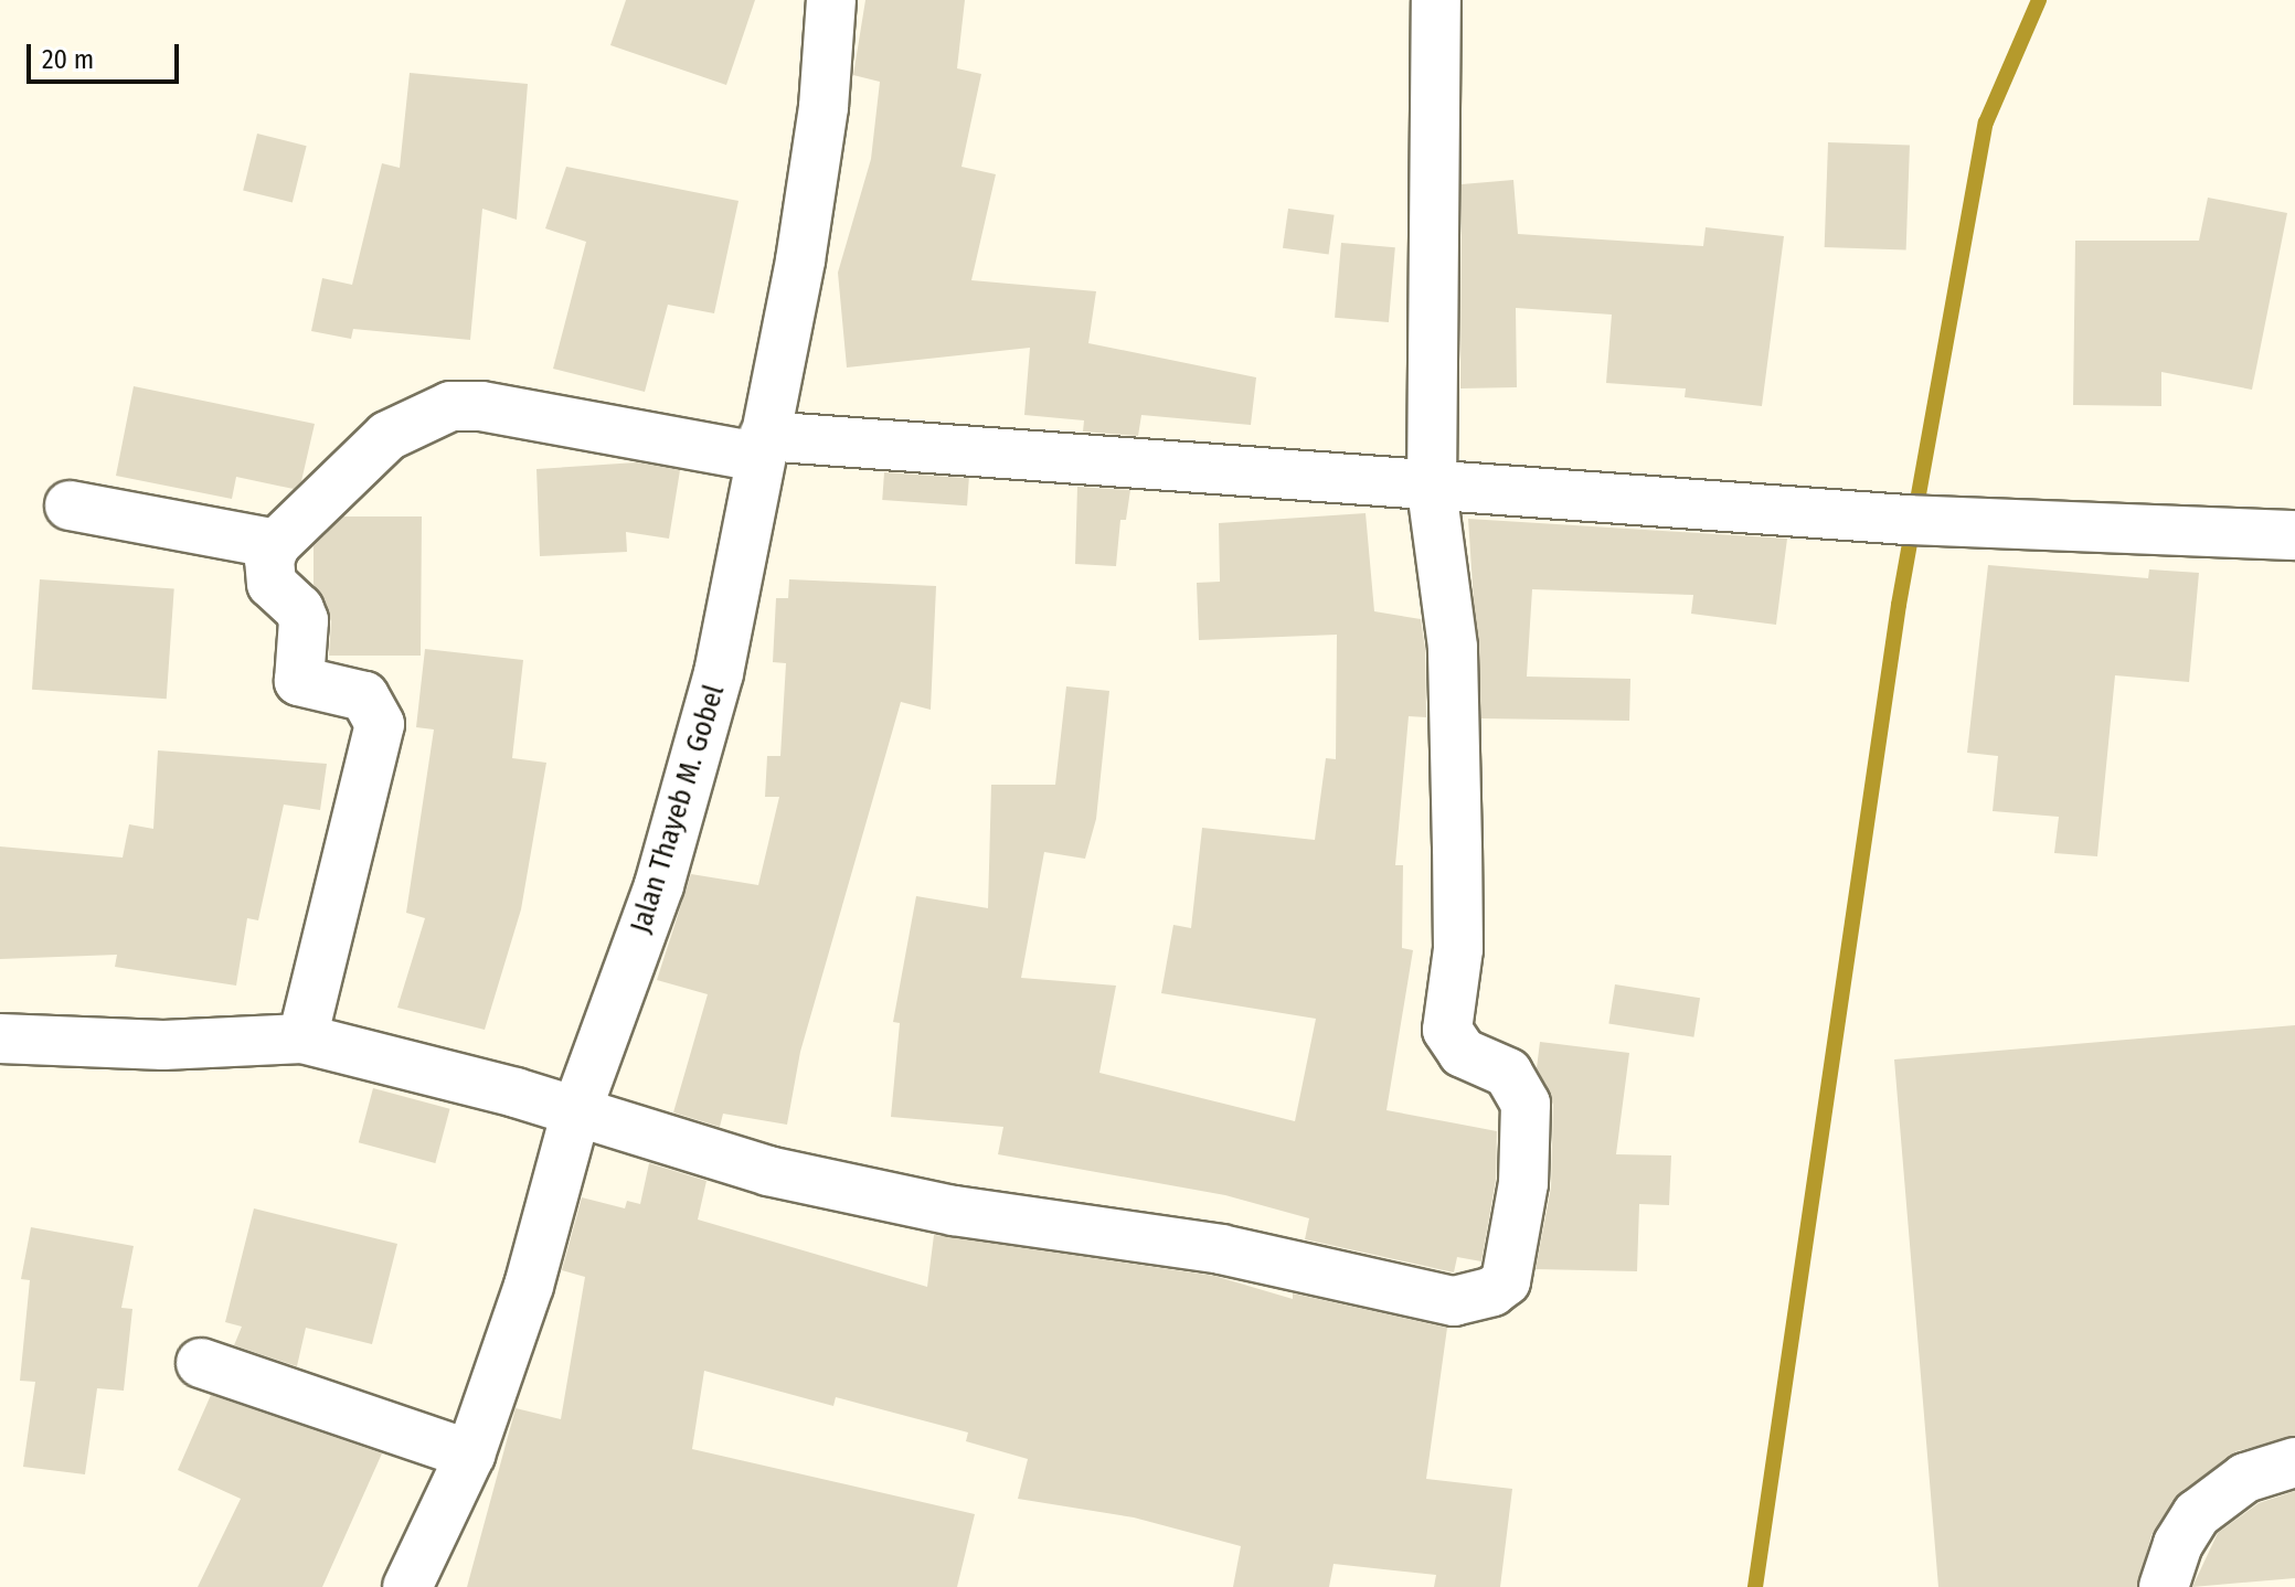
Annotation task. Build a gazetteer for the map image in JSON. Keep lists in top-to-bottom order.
{
  "streets": {
    "street": ["Jalan Thayeb M. Gobel"]
  },
  "scale_bar": "20 m"
}
